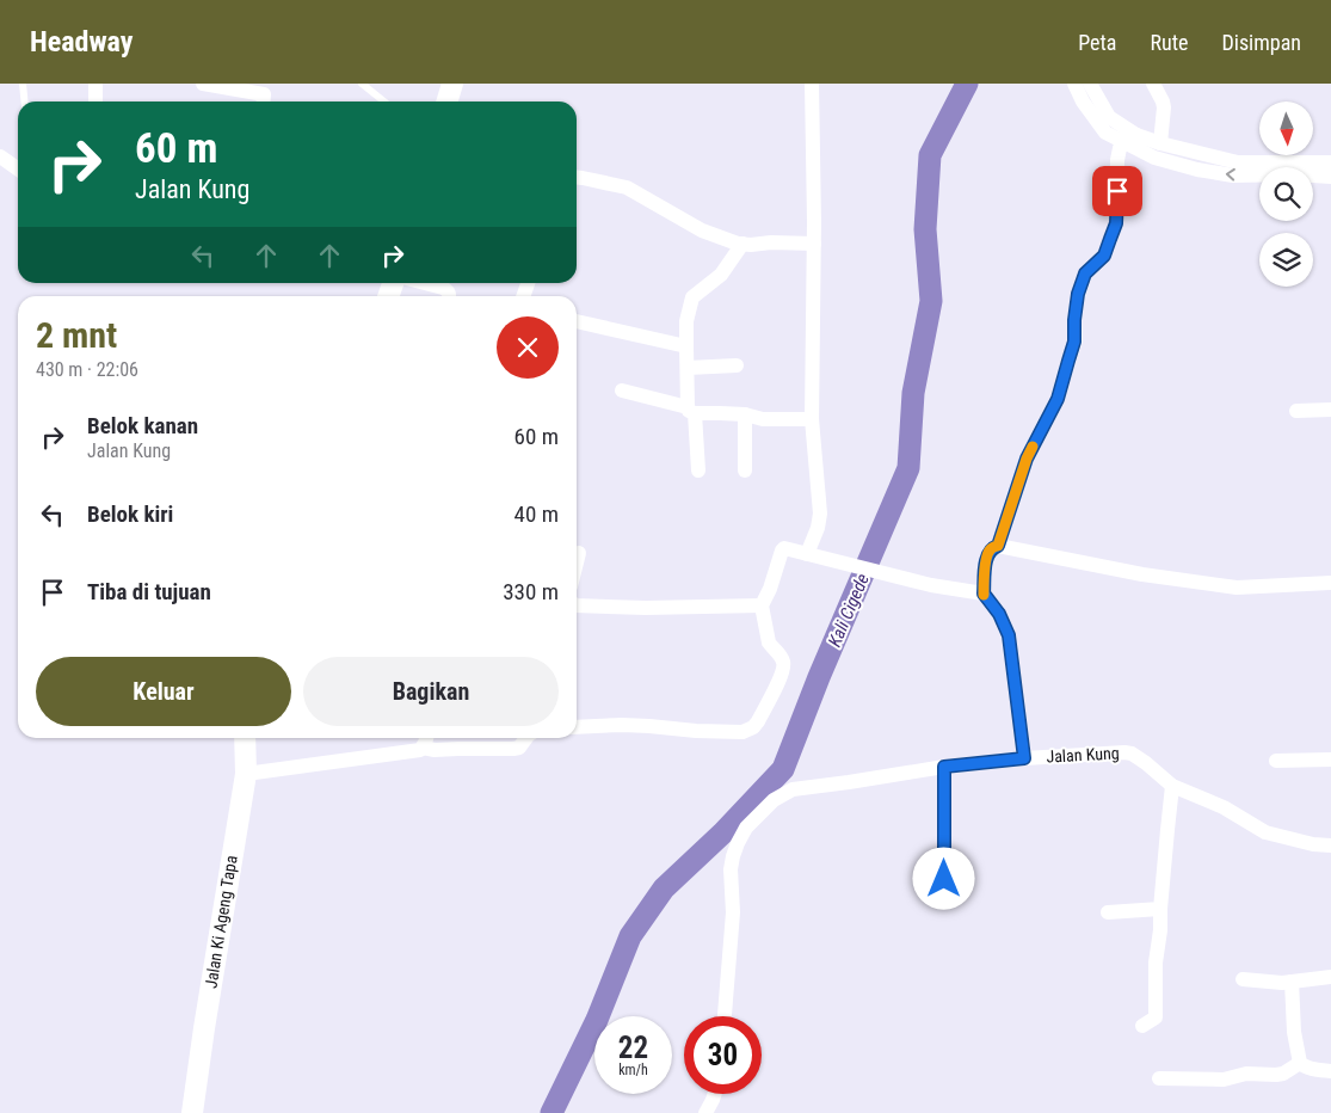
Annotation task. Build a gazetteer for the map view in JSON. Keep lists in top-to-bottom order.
{
  "streets": {
    "street": ["Jalan Kung", "Jalan Ki Ageng Tapa"]
  },
  "water": ["Kali Cigede"],
  "north": "bottom",
  "page": {
    "header": "Headway",
    "nav": ["Peta", "Rute", "Disimpan"],
    "turn": ["60 m", "Jalan Kung"],
    "heading": ["2 mnt", "430 m · 22:06"],
    "list": [
      {
        "name": "Belok kanan",
        "note": "Jalan Kung",
        "value": "60 m"
      },
      {
        "name": "Belok kiri",
        "value": "40 m"
      },
      {
        "name": "Tiba di tujuan",
        "value": "330 m"
      }
    ],
    "buttons": ["Keluar", "Bagikan"],
    "speed": "22 km/h",
    "limit": "30"
  }
}
